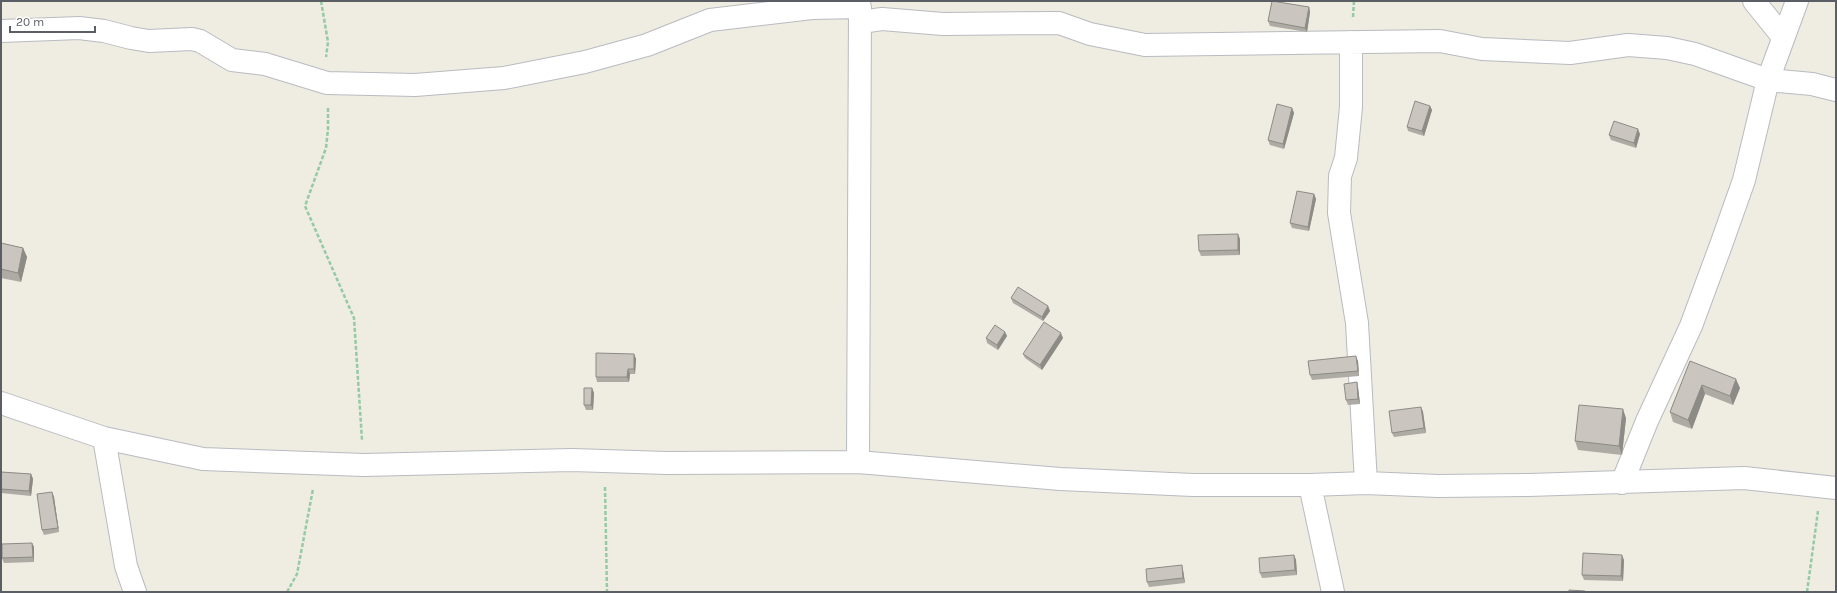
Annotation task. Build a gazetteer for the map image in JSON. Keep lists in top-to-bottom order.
{
  "scale_bar": "20 m"
}
